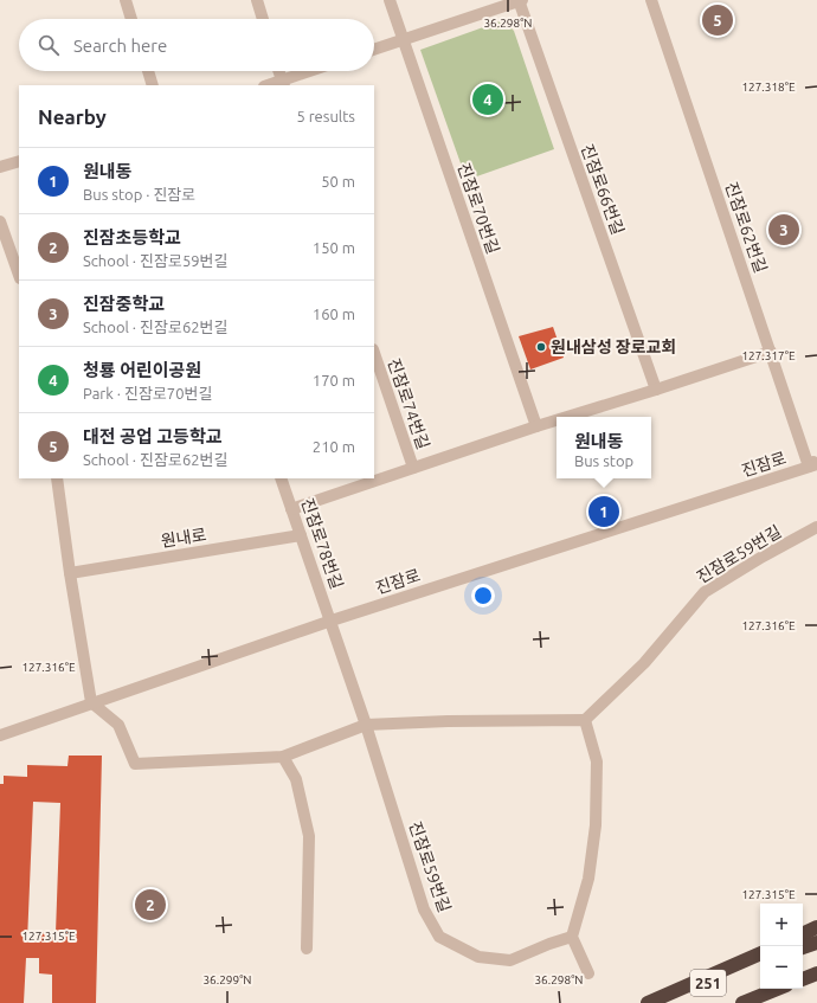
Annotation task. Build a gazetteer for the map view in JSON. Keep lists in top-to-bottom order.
{
  "streets": {
    "highway": ["251"],
    "street": [
      "진잠로66번길",
      "진잠로70번길",
      "진잠로62번길",
      "진잠로74번길",
      "진잠로",
      "원내로",
      "진잠로78번길",
      "진잠로59번길"
    ]
  },
  "crossings": [
    ["진잠로62번길", "진잠로"],
    ["진잠로", "진잠로78번길"],
    ["원내로", "진잠로78번길"],
    ["진잠로78번길", "진잠로59번길"]
  ],
  "places": ["원내삼성 장로교회"],
  "page": {
    "pins": [
      "5",
      "4",
      "3",
      "1",
      "2"
    ],
    "search": "Search here",
    "heading": ["Nearby", "5 results"],
    "list": [
      {
        "mark": "1",
        "name": "원내동",
        "note": "Bus stop · 진잠로",
        "value": "50 m"
      },
      {
        "mark": "2",
        "name": "진잠초등학교",
        "note": "School · 진잠로59번길",
        "value": "150 m"
      },
      {
        "mark": "3",
        "name": "진잠중학교",
        "note": "School · 진잠로62번길",
        "value": "160 m"
      },
      {
        "mark": "4",
        "name": "청룡 어린이공원",
        "note": "Park · 진잠로70번길",
        "value": "170 m"
      },
      {
        "mark": "5",
        "name": "대전 공업 고등학교",
        "note": "School · 진잠로62번길",
        "value": "210 m"
      }
    ],
    "popup": ["원내동", "Bus stop"],
    "map_buttons": ["+", "−"]
  },
  "coordinates": [
    "36.298°N",
    "127.318°E",
    "127.317°E",
    "127.316°E",
    "127.315°E",
    "36.299°N"
  ]
}
